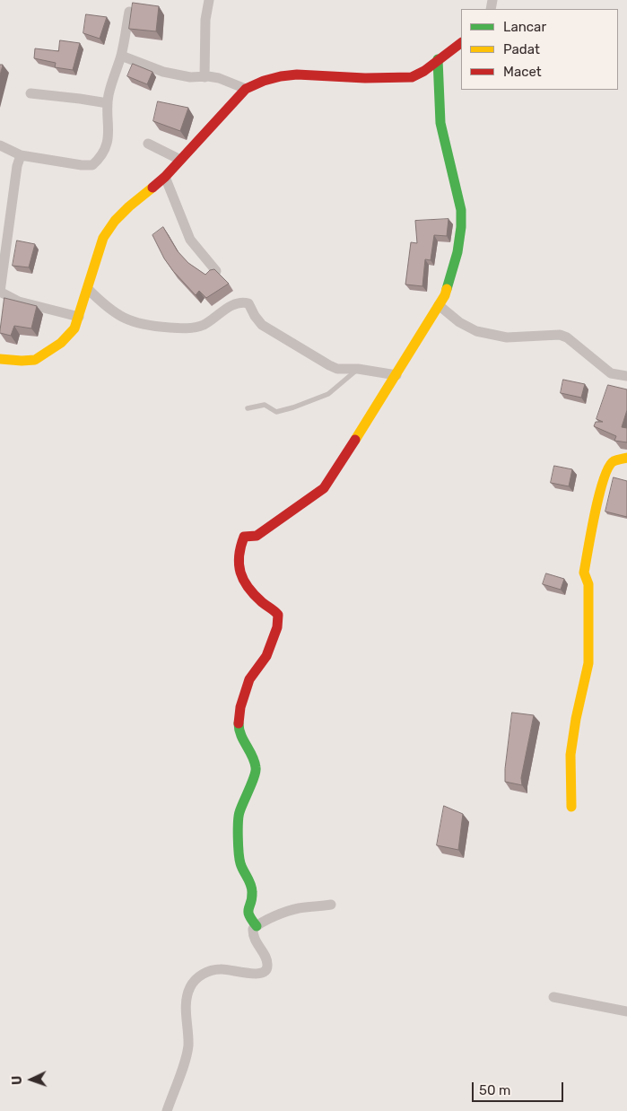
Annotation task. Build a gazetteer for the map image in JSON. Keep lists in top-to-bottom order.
{
  "legend": ["Lancar", "Padat", "Macet"],
  "scale_bar": "50 m",
  "north": "left"
}
